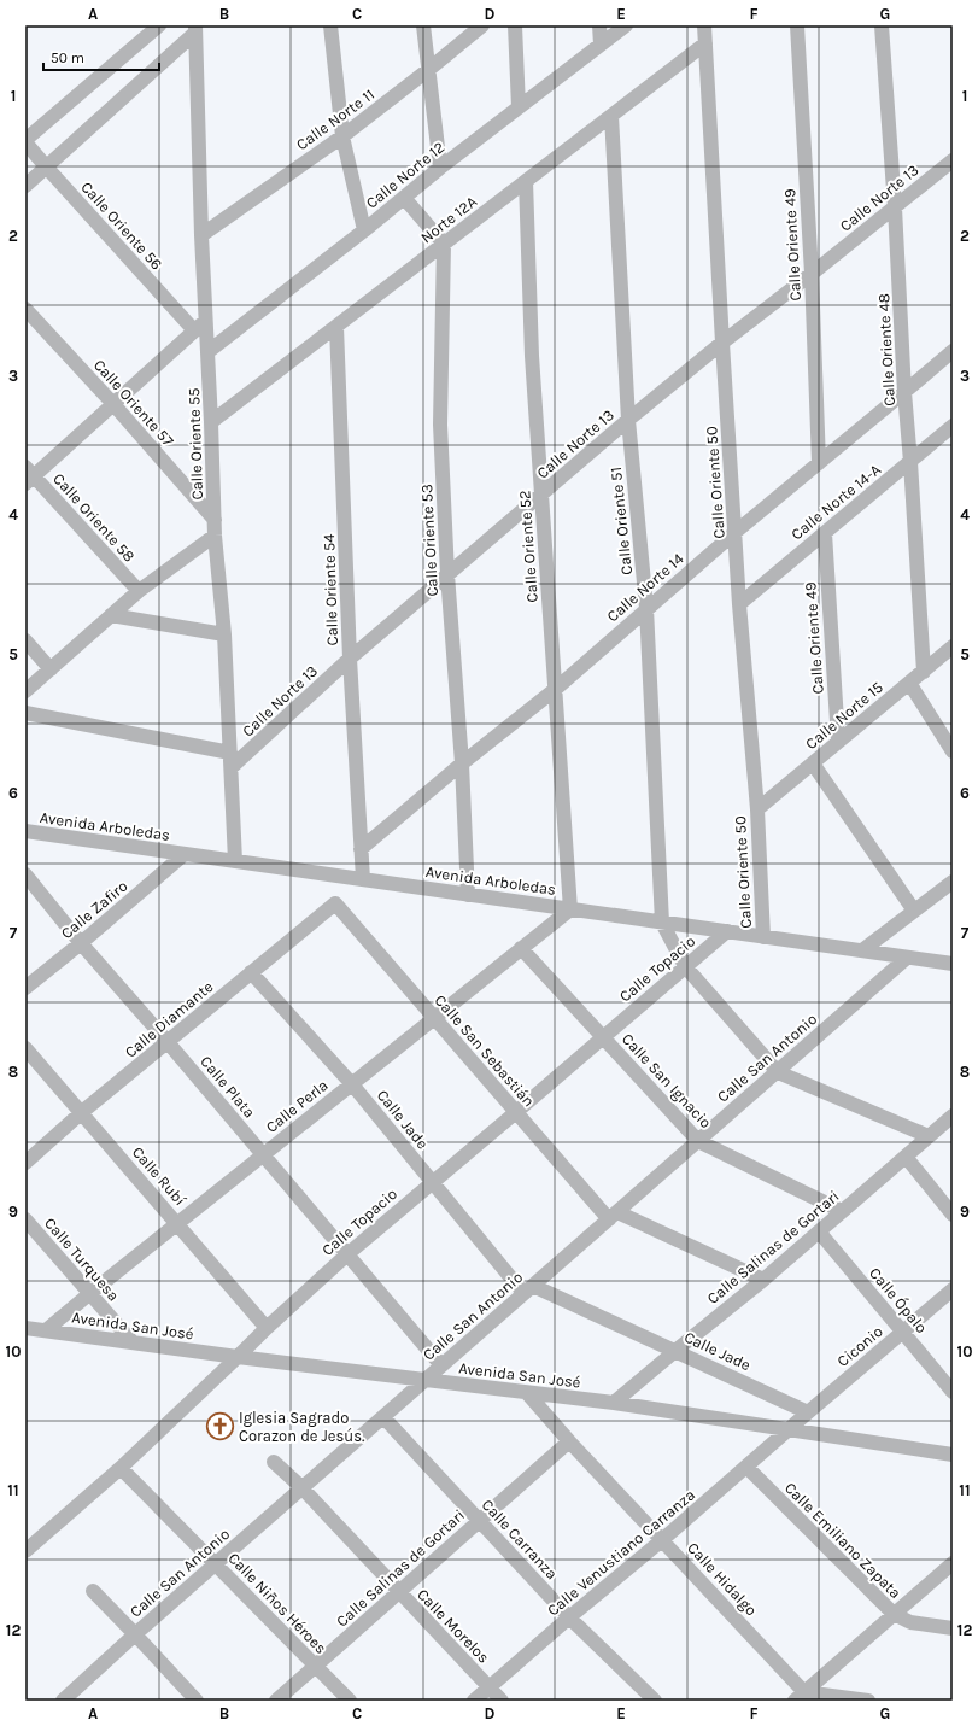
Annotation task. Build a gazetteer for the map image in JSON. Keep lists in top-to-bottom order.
{
  "streets": {
    "street": [
      "Calle Norte 11",
      "Calle Norte 12",
      "Calle Norte 13",
      "Norte 12A",
      "Calle Oriente 56",
      "Calle Oriente 49",
      "Calle Oriente 48",
      "Calle Oriente 57",
      "Calle Oriente 55",
      "Calle Oriente 50",
      "Calle Norte 14-A",
      "Calle Oriente 58",
      "Calle Oriente 51",
      "Calle Oriente 53",
      "Calle Oriente 52",
      "Calle Norte 14",
      "Calle Oriente 54",
      "Calle Norte 15",
      "Avenida Arboledas",
      "Calle Zafiro",
      "Calle Topacio",
      "Calle Diamante",
      "Calle San Sebastián",
      "Calle San Antonio",
      "Calle San Ignacio",
      "Calle Plata",
      "Calle Perla",
      "Calle Jade",
      "Calle Rubí",
      "Calle Salinas de Gortari",
      "Calle Turquesa",
      "Calle Ópalo",
      "Avenida San José",
      "Ciconio",
      "Calle Carranza",
      "Calle Emiliano Zapata",
      "Calle Venustiano Carranza",
      "Calle Hidalgo",
      "Calle Niños Héroes",
      "Calle Morelos"
    ]
  },
  "crossings": [
    ["Calle Norte 11", "Calle Oriente 55"],
    ["Calle Norte 12", "Calle Oriente 55"],
    ["Calle Norte 13", "Calle Oriente 49"],
    ["Calle Norte 13", "Calle Oriente 48"],
    ["Calle Norte 13", "Calle Oriente 55"],
    ["Calle Norte 13", "Calle Oriente 50"],
    ["Calle Norte 13", "Calle Oriente 51"],
    ["Calle Norte 13", "Calle Oriente 53"],
    ["Calle Norte 13", "Calle Oriente 52"],
    ["Calle Norte 13", "Calle Oriente 54"],
    ["Norte 12A", "Calle Oriente 55"],
    ["Norte 12A", "Calle Oriente 50"],
    ["Norte 12A", "Calle Oriente 51"],
    ["Norte 12A", "Calle Oriente 53"],
    ["Norte 12A", "Calle Oriente 52"],
    ["Norte 12A", "Calle Oriente 54"],
    ["Calle Oriente 49", "Calle Norte 14-A"],
    ["Calle Oriente 49", "Calle Norte 14"],
    ["Calle Oriente 49", "Calle Norte 15"],
    ["Calle Oriente 48", "Calle Norte 14-A"],
    ["Calle Oriente 48", "Calle Norte 14"],
    ["Calle Oriente 48", "Calle Norte 15"],
    ["Calle Oriente 57", "Calle Oriente 55"],
    ["Calle Oriente 55", "Avenida Arboledas"],
    ["Calle Oriente 50", "Calle Norte 14-A"],
    ["Calle Oriente 50", "Calle Norte 14"],
    ["Calle Oriente 50", "Calle Norte 15"],
    ["Calle Oriente 50", "Avenida Arboledas"],
    ["Calle Oriente 51", "Calle Norte 14"],
    ["Calle Oriente 51", "Avenida Arboledas"],
    ["Calle Oriente 53", "Calle Norte 14"],
    ["Calle Oriente 53", "Avenida Arboledas"],
    ["Calle Oriente 52", "Calle Norte 14"],
    ["Calle Oriente 52", "Avenida Arboledas"],
    ["Calle Oriente 52", "Calle Perla"],
    ["Calle Norte 14", "Calle Oriente 54"],
    ["Calle Oriente 54", "Avenida Arboledas"],
    ["Avenida Arboledas", "Calle Zafiro"],
    ["Avenida Arboledas", "Calle Topacio"],
    ["Avenida Arboledas", "Calle San Antonio"],
    ["Avenida Arboledas", "Calle Perla"],
    ["Calle Zafiro", "Calle Plata"],
    ["Calle Topacio", "Calle San Sebastián"],
    ["Calle Topacio", "Calle San Ignacio"],
    ["Calle Topacio", "Calle Plata"],
    ["Calle Topacio", "Calle Jade"],
    ["Calle Topacio", "Calle Rubí"],
    ["Calle Topacio", "Avenida San José"],
    ["Calle Topacio", "Calle Niños Héroes"],
    ["Calle Diamante", "Calle San Sebastián"],
    ["Calle Diamante", "Calle Plata"],
    ["Calle Diamante", "Calle Jade"],
    ["Calle Diamante", "Calle Rubí"],
    ["Calle San Sebastián", "Calle San Antonio"],
    ["Calle San Sebastián", "Calle Perla"],
    ["Calle San Sebastián", "Calle Salinas de Gortari"],
    ["Calle San Antonio", "Calle San Ignacio"],
    ["Calle San Antonio", "Calle Plata"],
    ["Calle San Antonio", "Calle Jade"],
    ["Calle San Antonio", "Avenida San José"],
    ["Calle San Antonio", "Calle Carranza"],
    ["Calle San Antonio", "Calle Niños Héroes"],
    ["Calle San Antonio", "Calle Morelos"],
    ["Calle San Ignacio", "Calle Perla"],
    ["Calle San Ignacio", "Calle Salinas de Gortari"],
    ["Calle Plata", "Calle Perla"],
    ["Calle Perla", "Calle Jade"],
    ["Calle Perla", "Calle Rubí"],
    ["Calle Perla", "Calle Turquesa"],
    ["Calle Perla", "Avenida San José"],
    ["Calle Jade", "Calle Salinas de Gortari"],
    ["Calle Jade", "Ciconio"],
    ["Calle Salinas de Gortari", "Calle Ópalo"],
    ["Calle Salinas de Gortari", "Avenida San José"],
    ["Calle Salinas de Gortari", "Calle Carranza"],
    ["Calle Salinas de Gortari", "Calle Hidalgo"],
    ["Calle Salinas de Gortari", "Calle Niños Héroes"],
    ["Calle Salinas de Gortari", "Calle Morelos"],
    ["Calle Turquesa", "Avenida San José"],
    ["Calle Ópalo", "Ciconio"],
    ["Avenida San José", "Ciconio"],
    ["Avenida San José", "Calle Venustiano Carranza"],
    ["Avenida San José", "Calle Hidalgo"],
    ["Ciconio", "Calle Venustiano Carranza"],
    ["Calle Carranza", "Calle Venustiano Carranza"],
    ["Calle Emiliano Zapata", "Calle Venustiano Carranza"],
    ["Calle Venustiano Carranza", "Calle Hidalgo"],
    ["Calle Venustiano Carranza", "Calle Morelos"]
  ],
  "places": {
    "church": ["Iglesia Sagrado Corazon de Jesús."]
  },
  "scale_bar": "50 m",
  "grid": {
    "columns": [
      "A",
      "B",
      "C",
      "D",
      "E",
      "F",
      "G"
    ],
    "rows": [
      "1",
      "2",
      "3",
      "4",
      "5",
      "6",
      "7",
      "8",
      "9",
      "10",
      "11",
      "12"
    ]
  }
}
